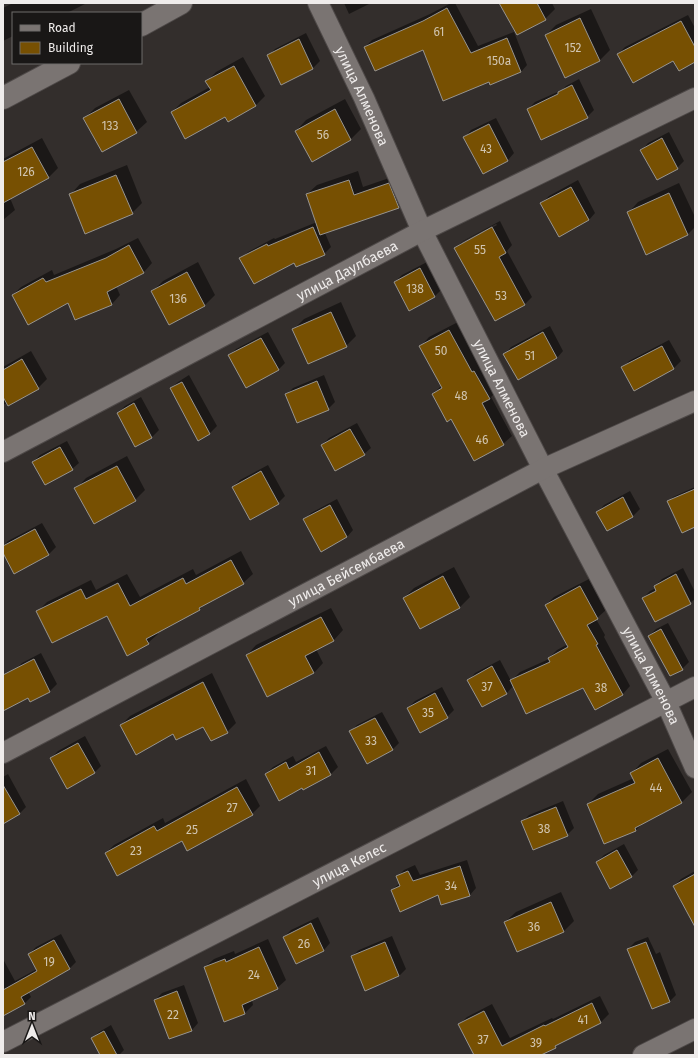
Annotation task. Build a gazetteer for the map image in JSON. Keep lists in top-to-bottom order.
{
  "streets": {
    "street": [
      "улица Алменова",
      "улица Даулбаева",
      "улица Бейсембаева",
      "улица Келес"
    ]
  },
  "crossings": [
    ["улица Алменова", "улица Даулбаева"],
    ["улица Алменова", "улица Бейсембаева"],
    ["улица Алменова", "улица Келес"]
  ],
  "house_numbers": [
    "61",
    "152",
    "150а",
    "133",
    "56",
    "43",
    "126",
    "55",
    "138",
    "53",
    "136",
    "50",
    "51",
    "48",
    "46",
    "37",
    "38",
    "35",
    "33",
    "31",
    "44",
    "27",
    "38",
    "25",
    "23",
    "34",
    "36",
    "26",
    "19",
    "24",
    "22",
    "41",
    "37",
    "39"
  ],
  "legend": ["Road", "Building"],
  "north": "top"
}
